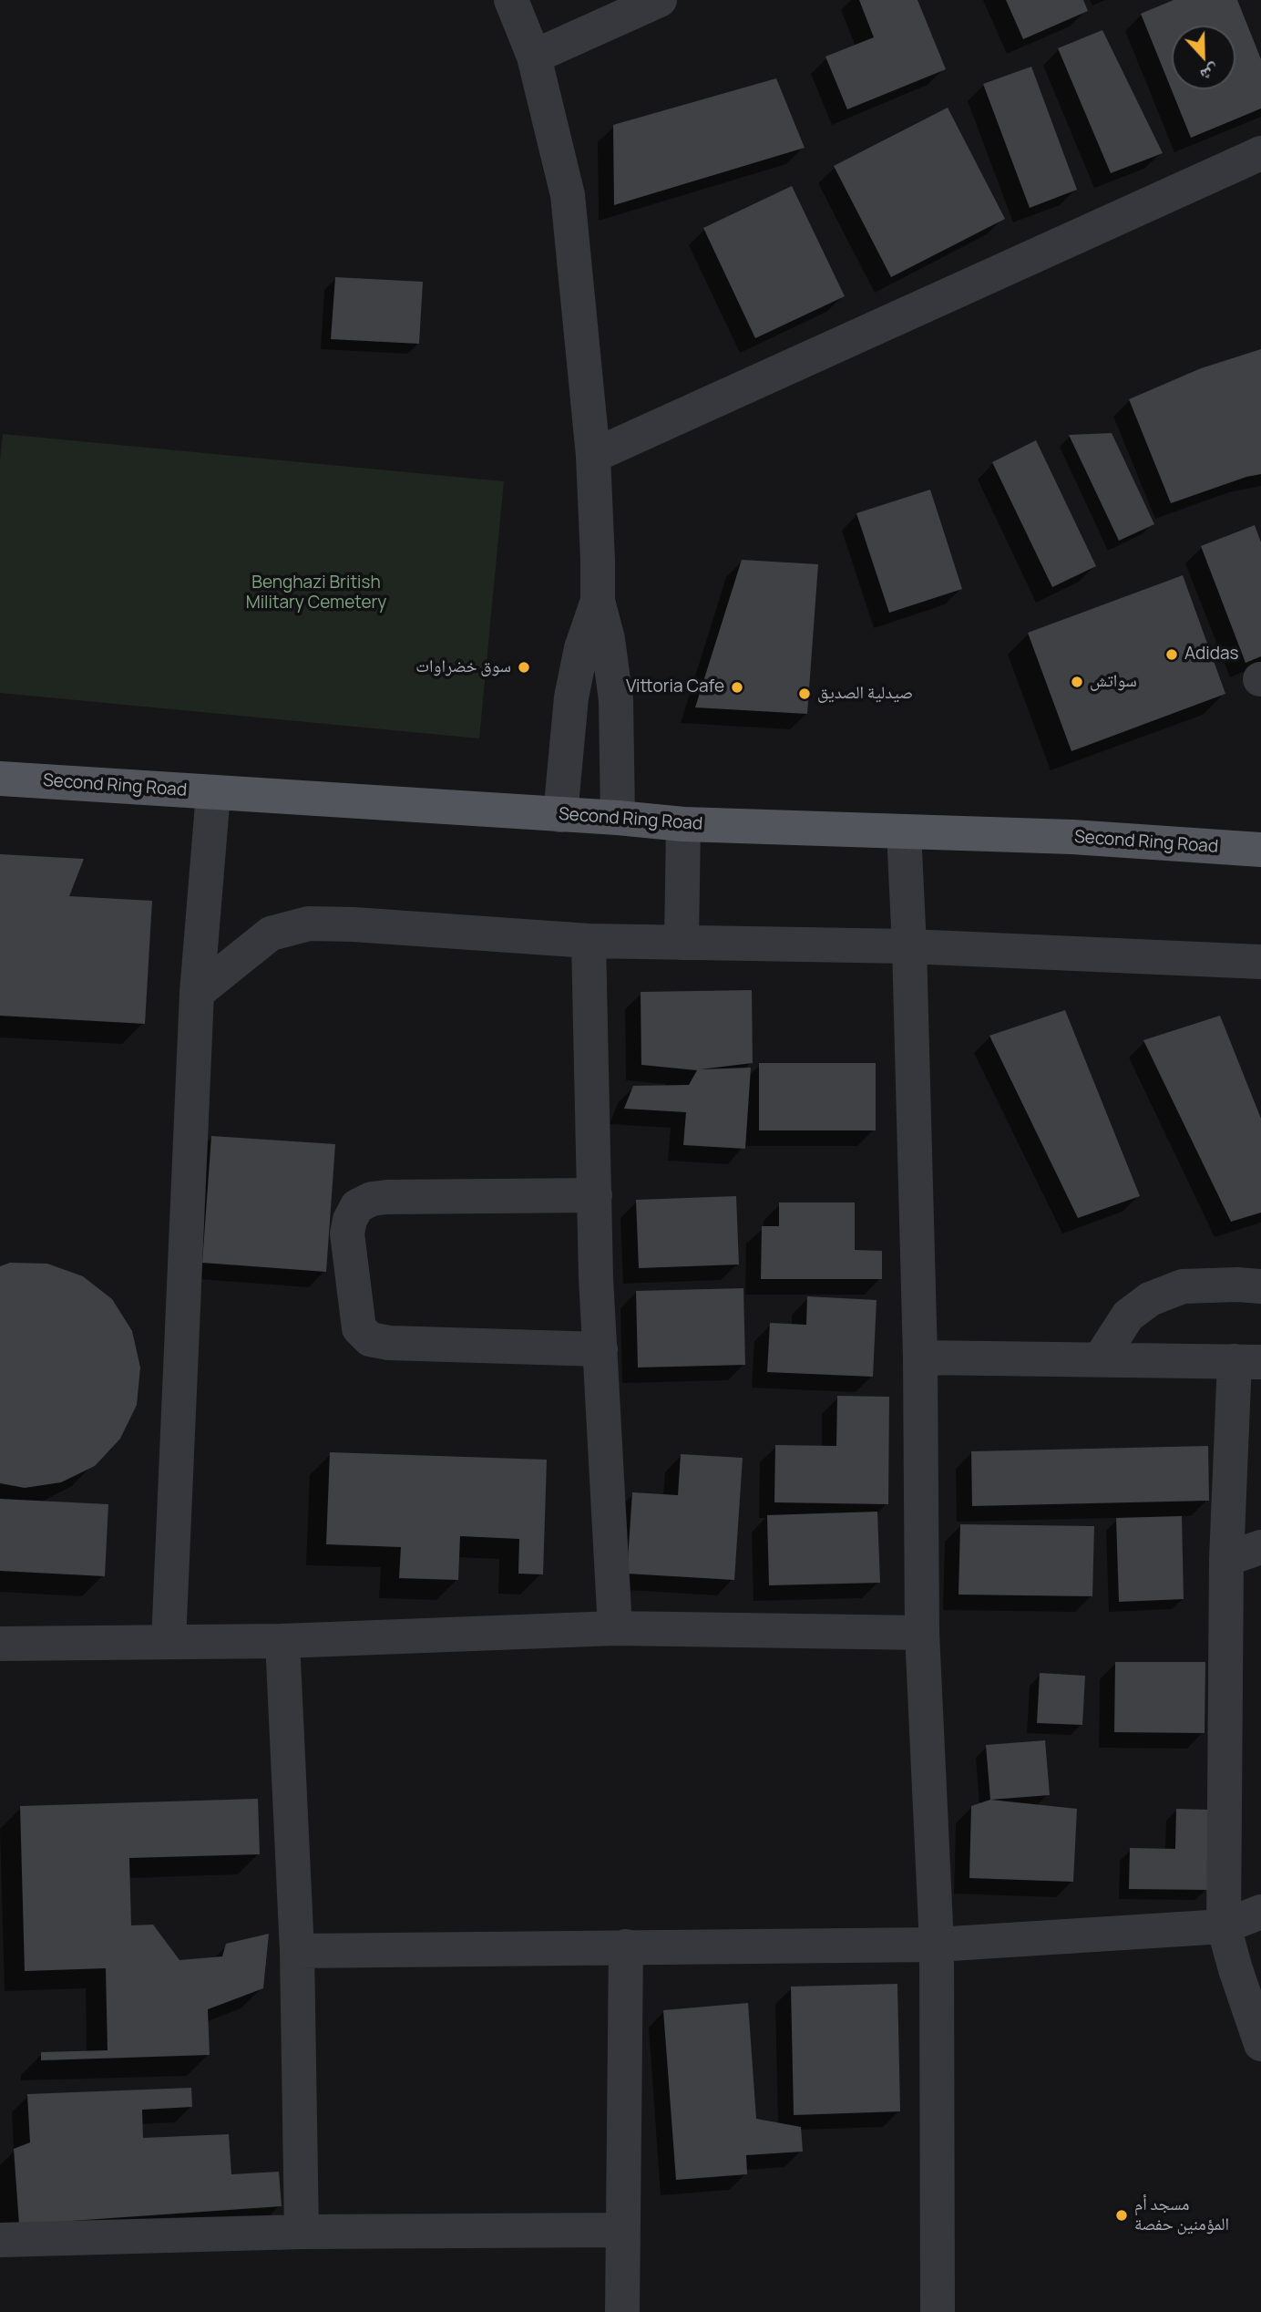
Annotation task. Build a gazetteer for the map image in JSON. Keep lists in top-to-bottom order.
{
  "streets": {
    "main road": ["Second Ring Road"]
  },
  "parks": ["Benghazi British Military Cemetery"],
  "places": [
    "Adidas",
    "سوق خضراوات",
    "سواتش",
    "Vittoria Cafe",
    "صيدلية الصديق",
    "مسجد أم المؤمنين حفصة"
  ],
  "north": "bottom"
}
